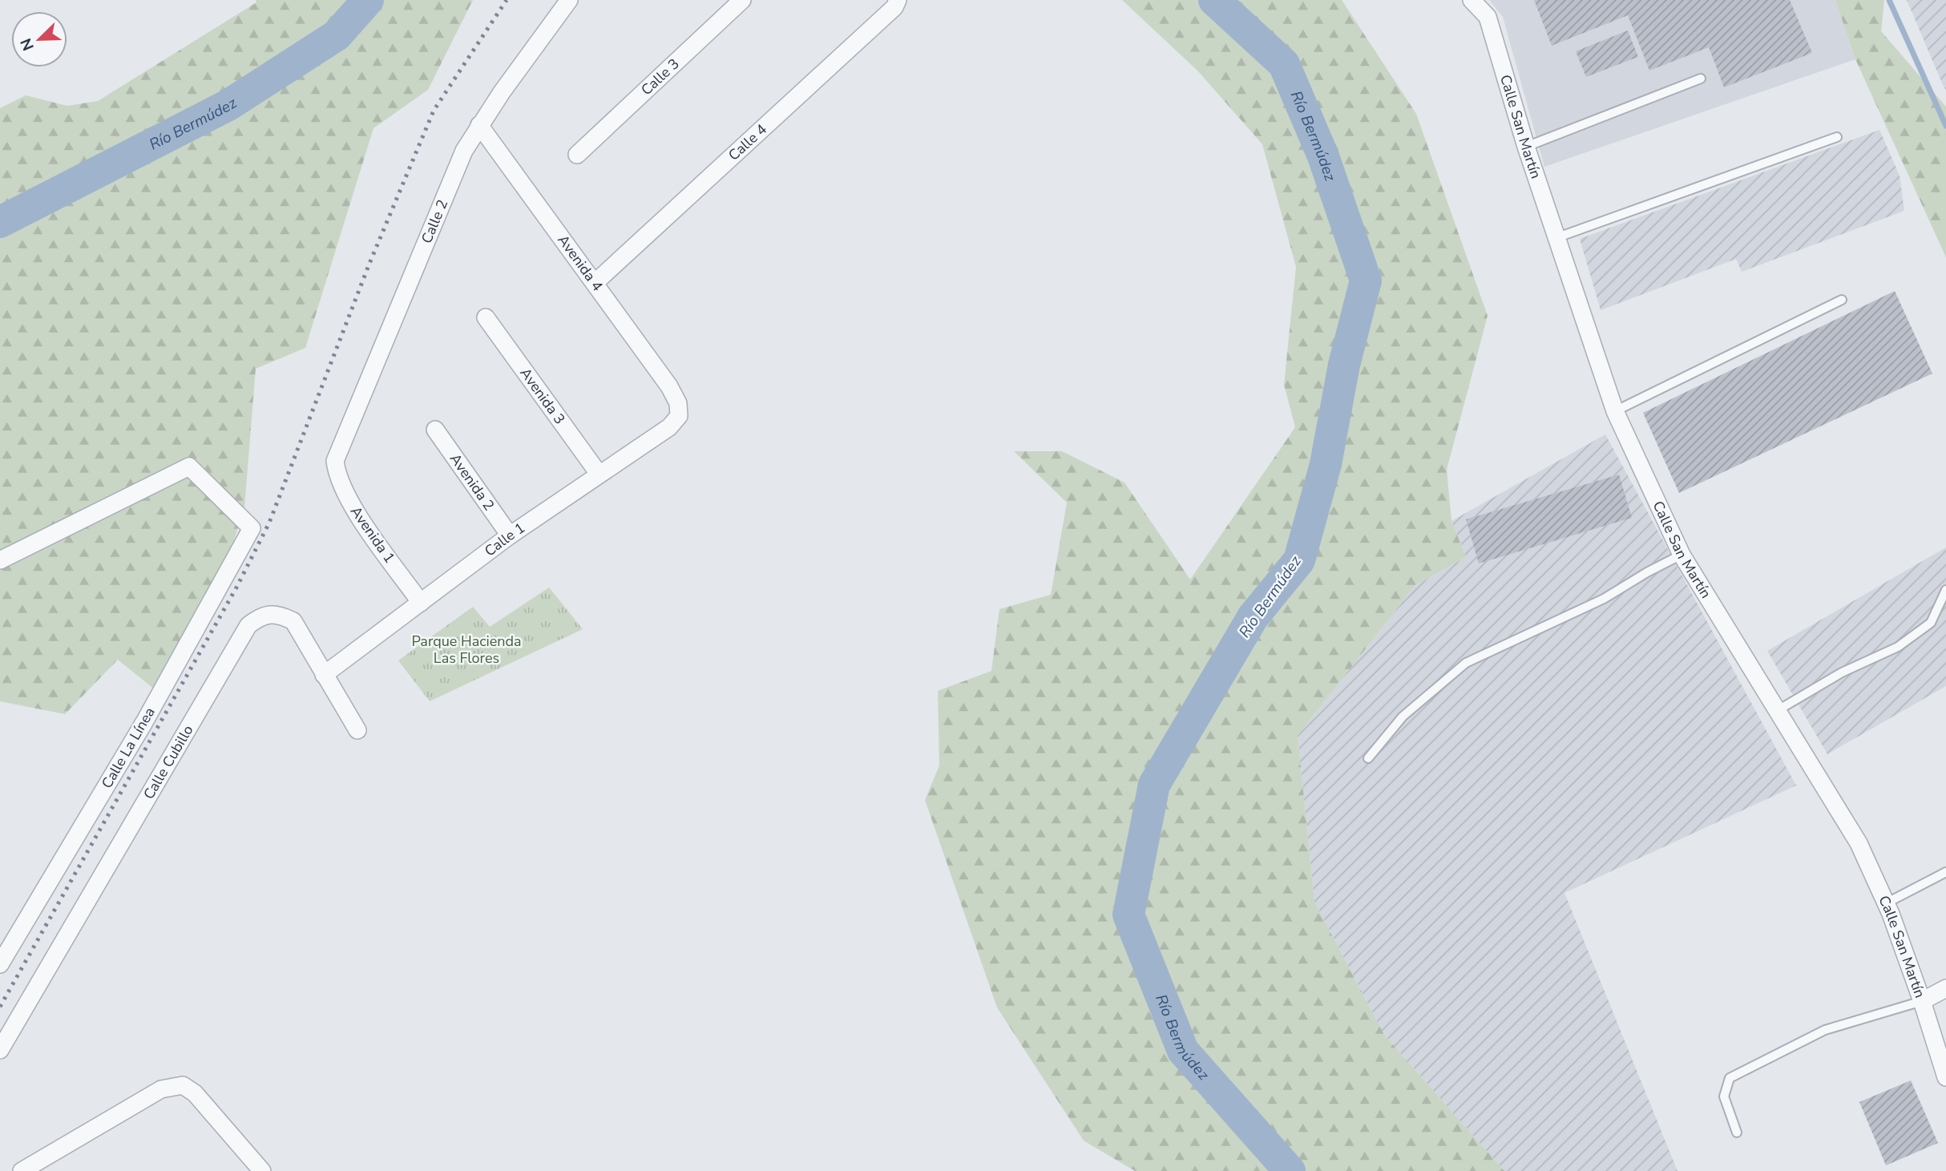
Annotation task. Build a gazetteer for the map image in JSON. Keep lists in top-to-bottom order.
{
  "streets": {
    "street": [
      "Calle 3",
      "Calle San Martín",
      "Calle 4",
      "Calle 2",
      "Avenida 4",
      "Avenida 3",
      "Avenida 2",
      "Avenida 1",
      "Calle 1",
      "Calle La Línea",
      "Calle Cubillo"
    ]
  },
  "crossings": [
    ["Calle 4", "Avenida 4"],
    ["Calle 2", "Avenida 4"],
    ["Calle 2", "Avenida 1"],
    ["Avenida 4", "Calle 1"],
    ["Avenida 3", "Calle 1"],
    ["Avenida 2", "Calle 1"],
    ["Avenida 1", "Calle 1"],
    ["Calle 1", "Calle Cubillo"]
  ],
  "water": ["Río Bermúdez"],
  "parks": ["Parque Hacienda Las Flores"],
  "north": "bottom left"
}
